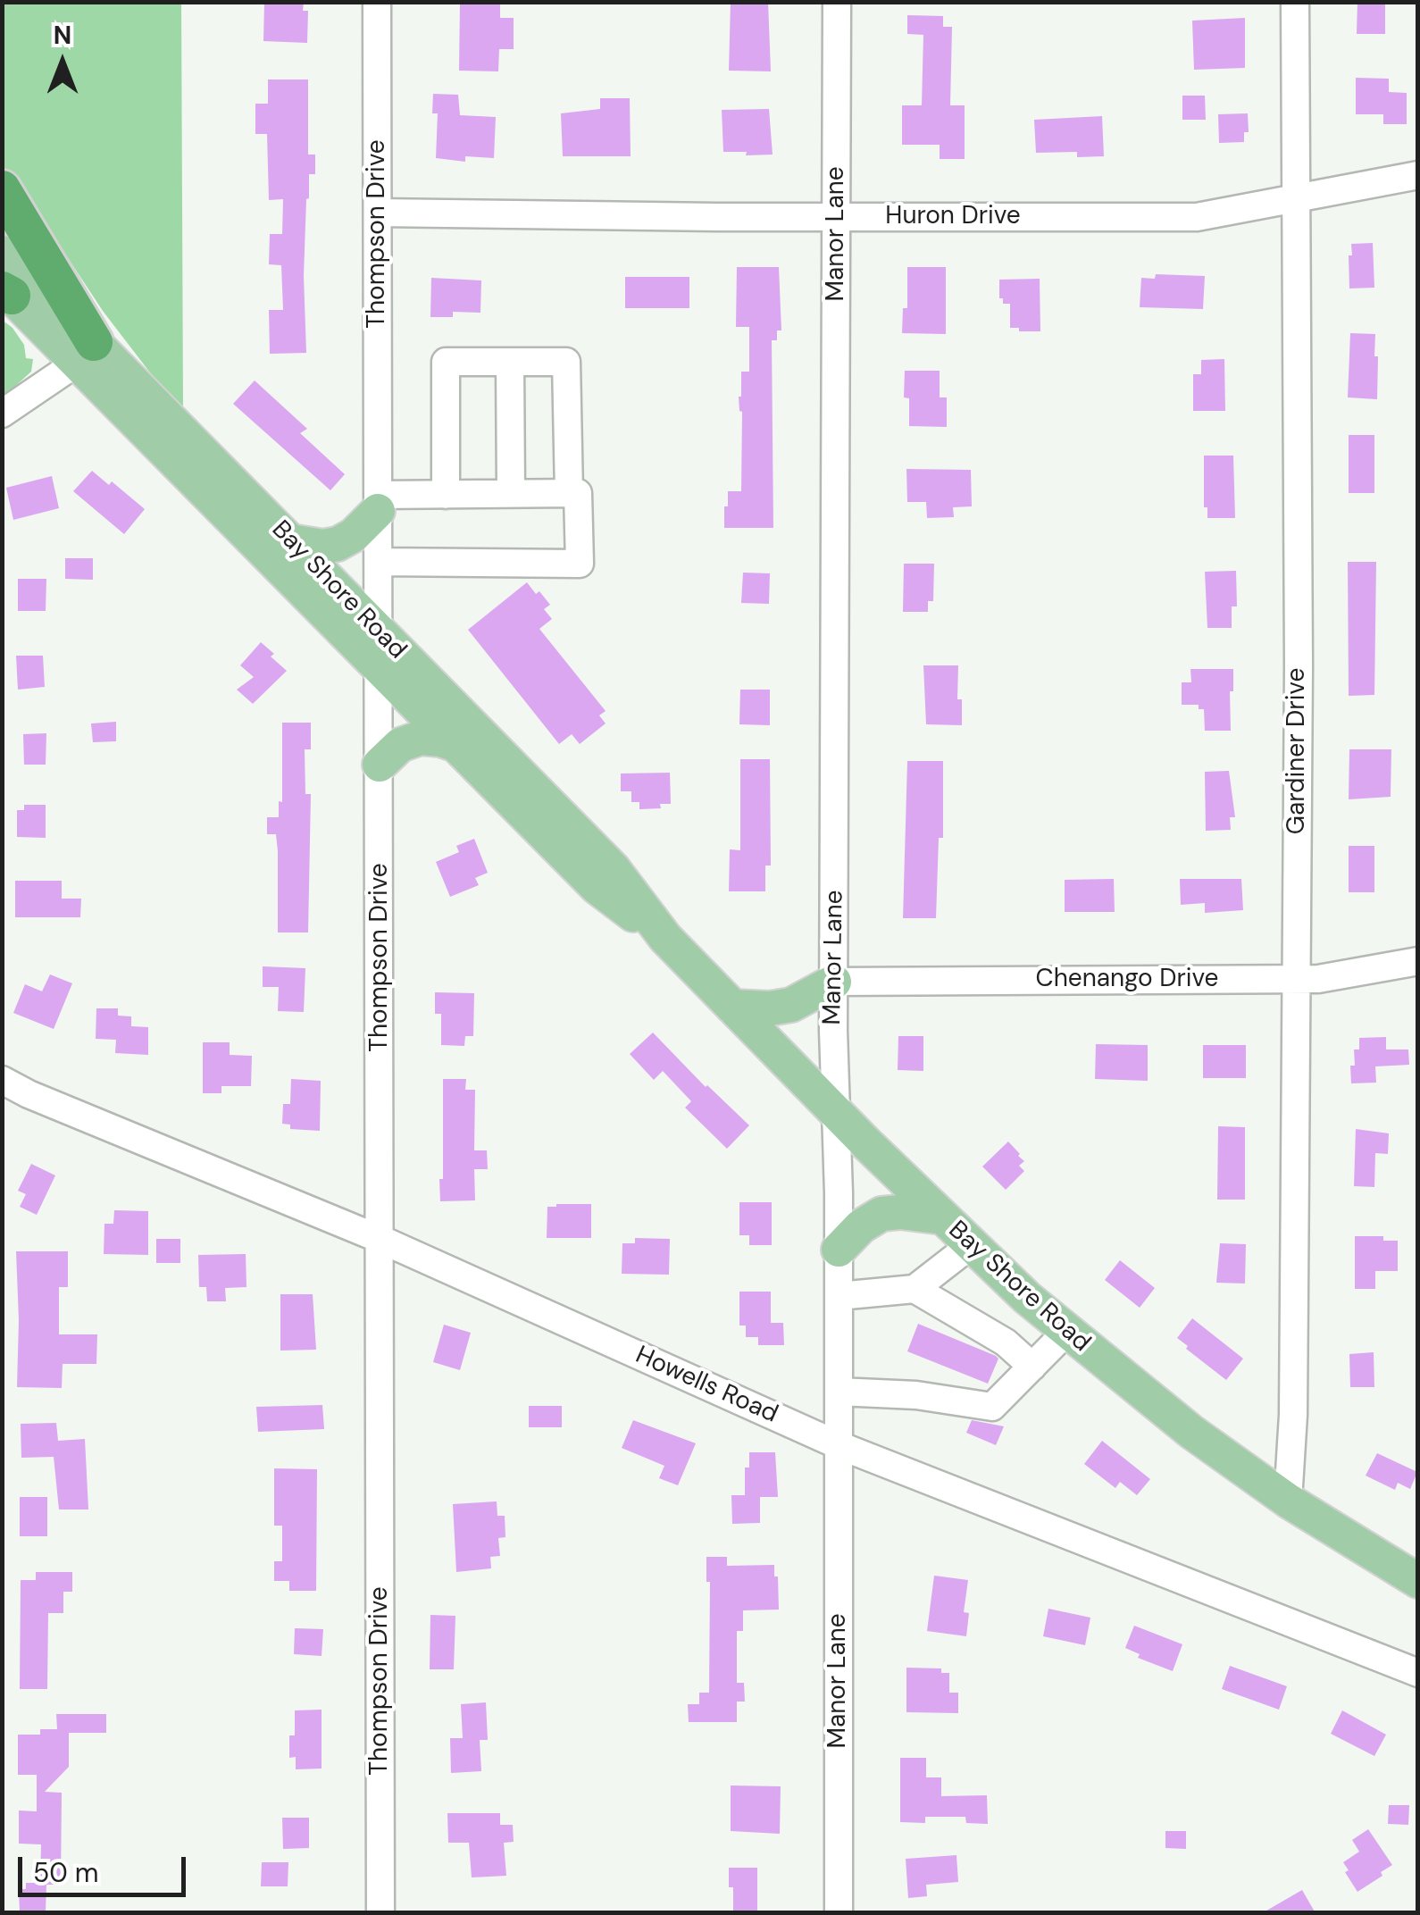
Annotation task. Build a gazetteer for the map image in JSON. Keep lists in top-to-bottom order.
{
  "streets": {
    "main road": ["Bay Shore Road"],
    "street": [
      "Huron Drive",
      "Thompson Drive",
      "Manor Lane",
      "Gardiner Drive",
      "Chenango Drive",
      "Howells Road"
    ]
  },
  "crossings": [
    ["Huron Drive", "Thompson Drive"],
    ["Huron Drive", "Manor Lane"],
    ["Huron Drive", "Gardiner Drive"],
    ["Thompson Drive", "Bay Shore Road"],
    ["Thompson Drive", "Howells Road"],
    ["Manor Lane", "Bay Shore Road"],
    ["Manor Lane", "Chenango Drive"],
    ["Manor Lane", "Howells Road"],
    ["Bay Shore Road", "Gardiner Drive"],
    ["Gardiner Drive", "Chenango Drive"]
  ],
  "scale_bar": "50 m",
  "north": "top"
}
